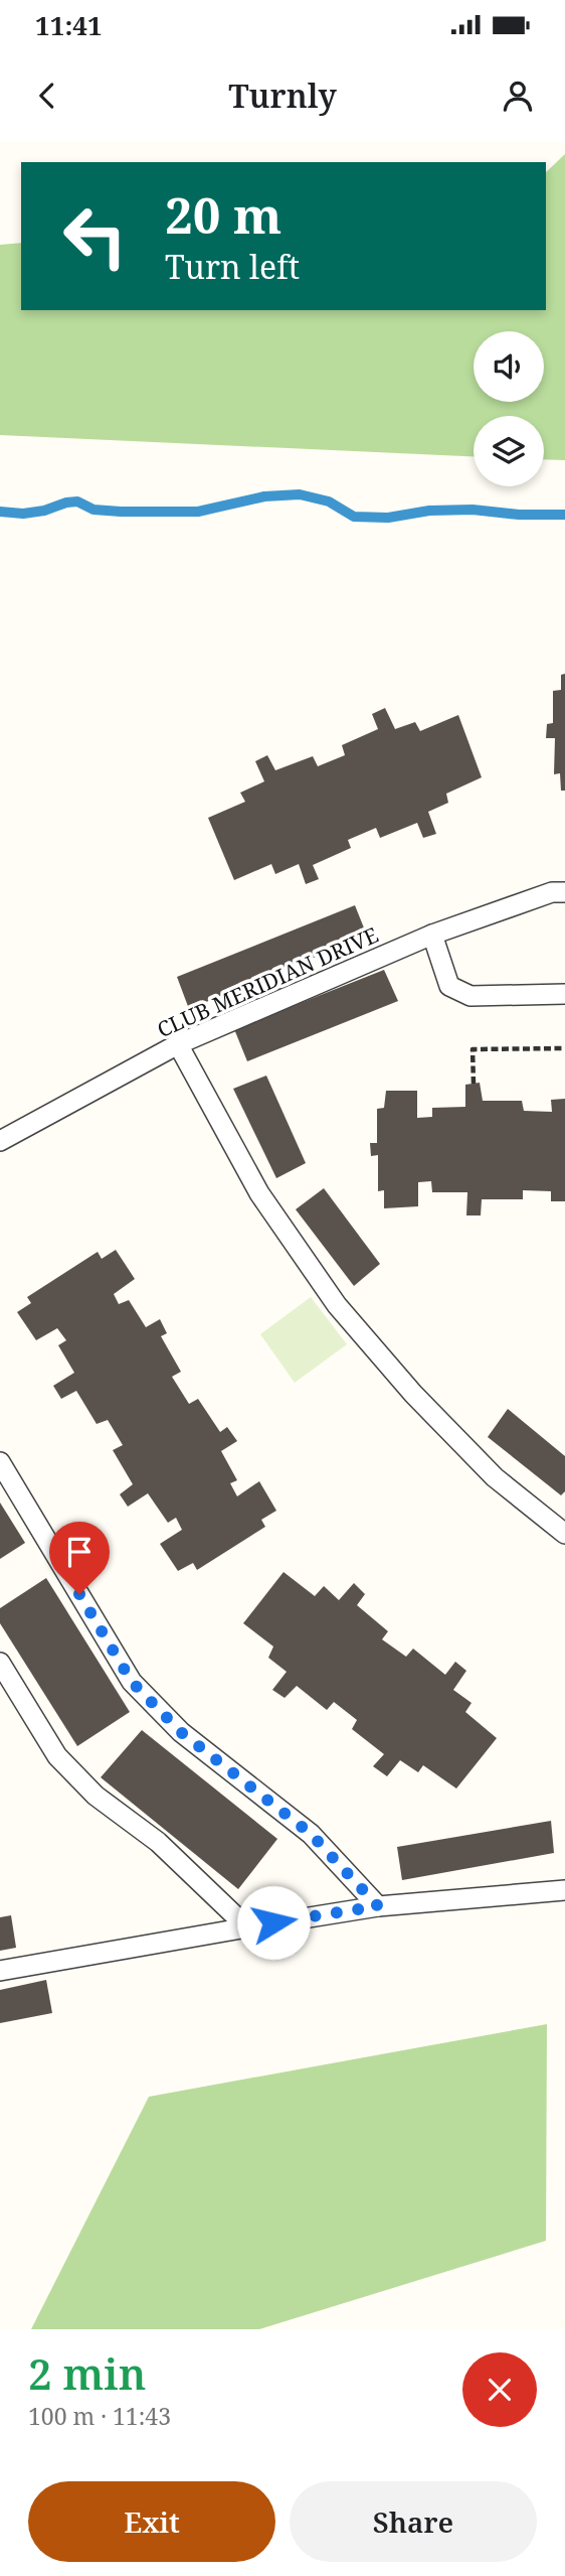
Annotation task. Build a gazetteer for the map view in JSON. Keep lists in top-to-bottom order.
{
  "streets": {
    "lane": ["CLUB MERIDIAN DRIVE"]
  },
  "page": {
    "status": "11:41",
    "header": "Turnly",
    "turn": ["20 m", "Turn left"],
    "heading": ["2 min", "100 m · 11:43"],
    "buttons": ["Exit", "Share"]
  }
}
